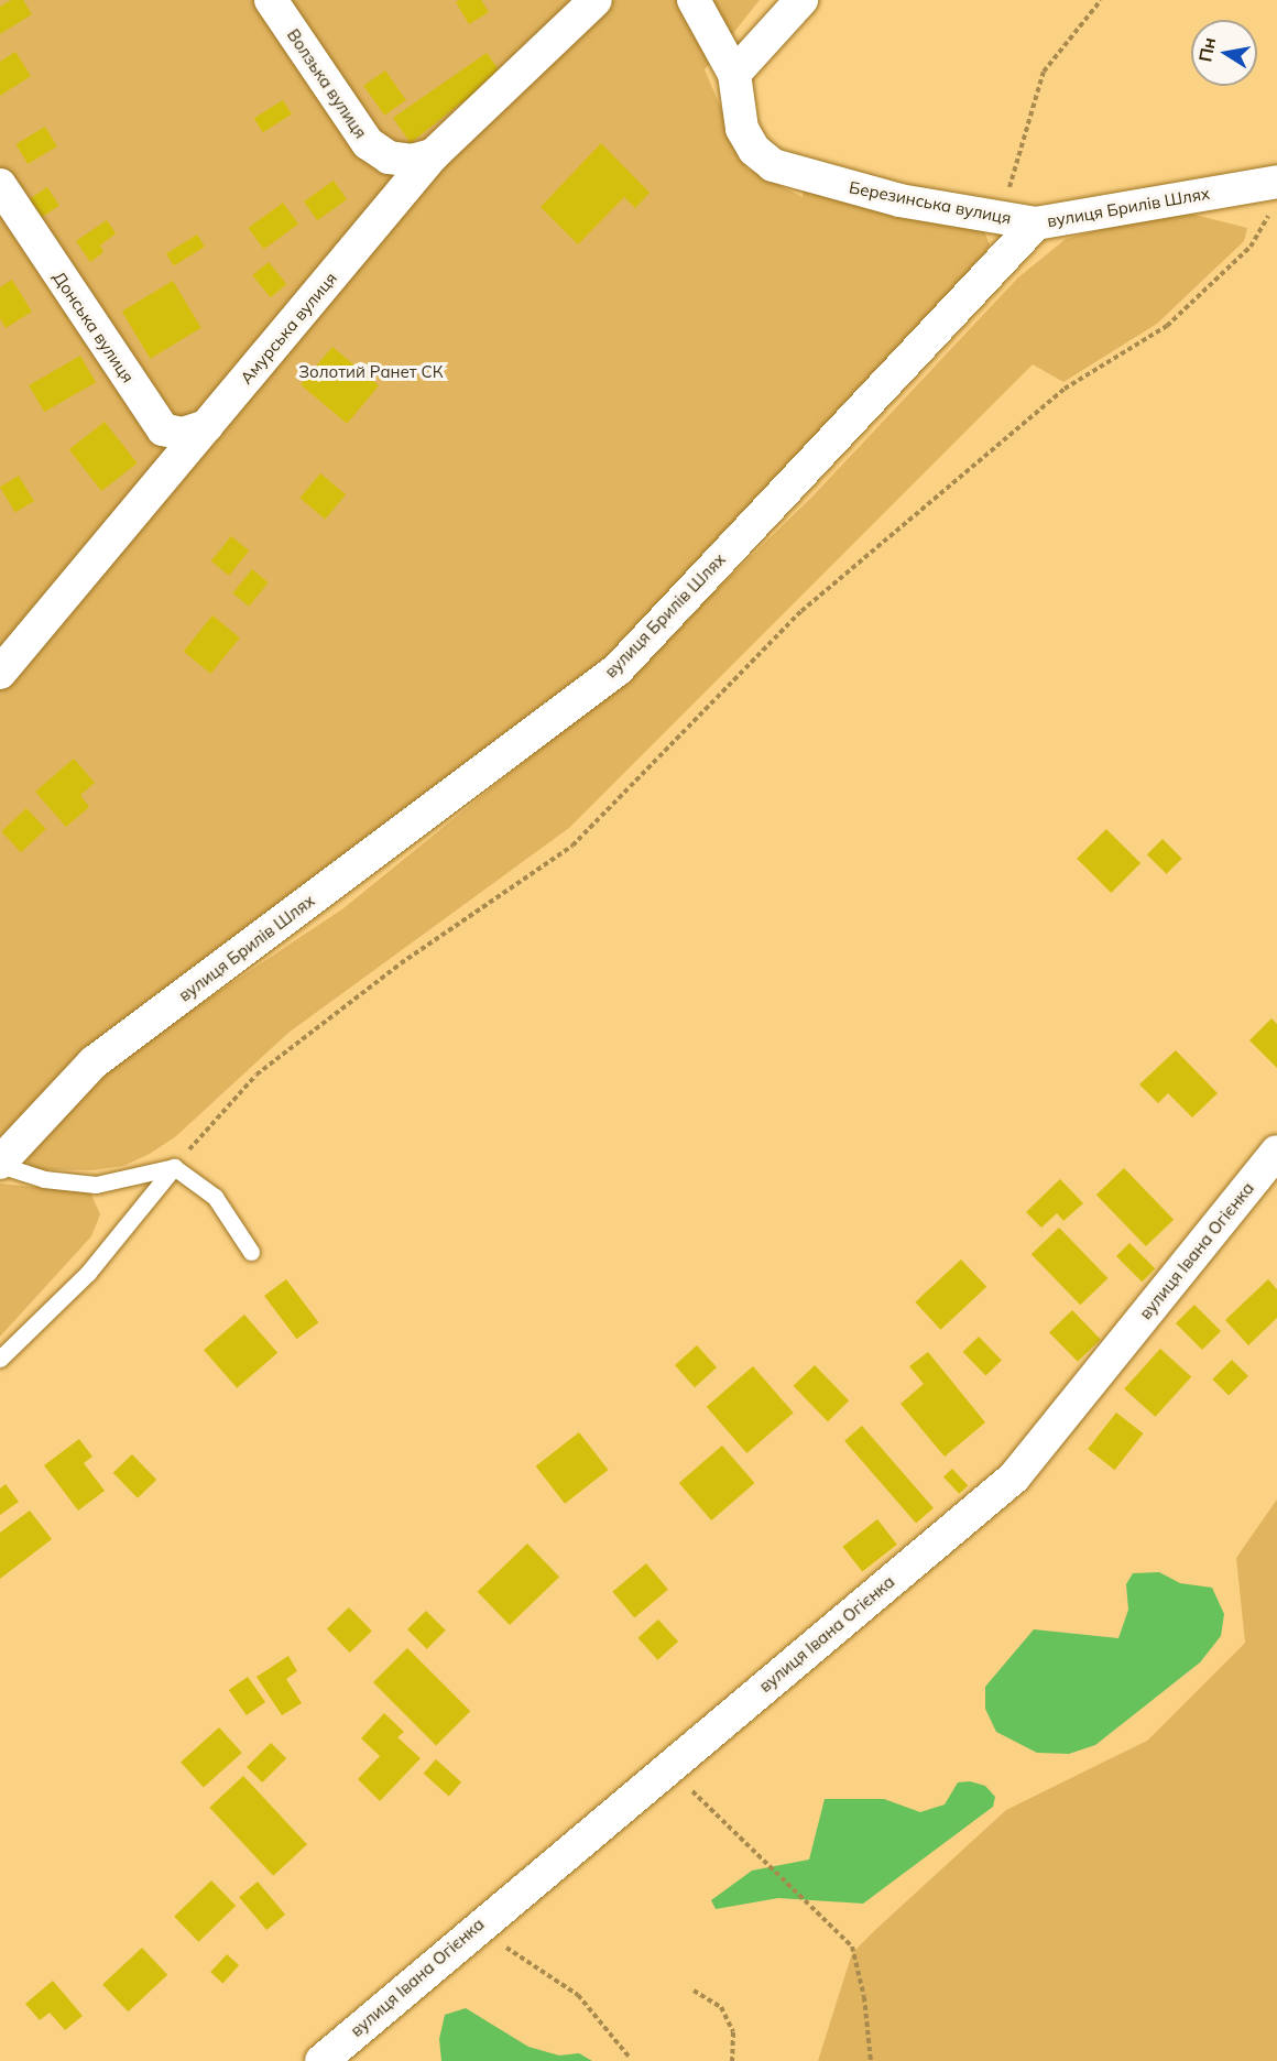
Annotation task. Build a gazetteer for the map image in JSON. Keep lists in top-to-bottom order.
{
  "streets": {
    "street": [
      "Волзька вулиця",
      "Березинська вулиця",
      "вулиця Брилів Шлях",
      "Донська вулиця",
      "Амурська вулиця",
      "вулиця Івана Огієнка"
    ]
  },
  "crossings": [
    ["Волзька вулиця", "Амурська вулиця"],
    ["Березинська вулиця", "вулиця Брилів Шлях"],
    ["Донська вулиця", "Амурська вулиця"]
  ],
  "parks": ["Золотий Ранет СК"],
  "north": "left"
}
